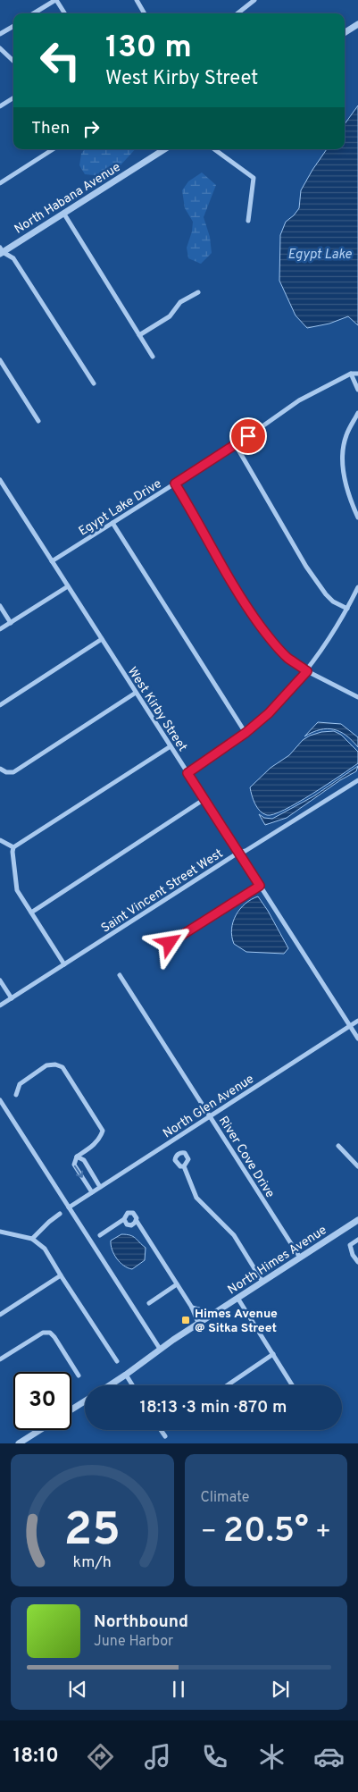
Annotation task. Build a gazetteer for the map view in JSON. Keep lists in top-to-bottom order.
{
  "streets": {
    "street": [
      "North Habana Avenue",
      "Egypt Lake Drive",
      "West Kirby Street",
      "Saint Vincent Street West",
      "North Glen Avenue",
      "River Cove Drive",
      "North Himes Avenue"
    ]
  },
  "crossings": [
    ["Egypt Lake Drive", "West Kirby Street"],
    ["West Kirby Street", "Saint Vincent Street West"],
    ["West Kirby Street", "North Glen Avenue"],
    ["North Glen Avenue", "River Cove Drive"],
    ["River Cove Drive", "North Himes Avenue"]
  ],
  "water": ["Egypt Lake"],
  "places": {
    "transit": ["Himes Avenue @ Sitka Street"]
  },
  "page": {
    "turn": ["130 m", "West Kirby Street"],
    "then": "Then",
    "limit": "30",
    "trip": "18:13 · 3 min · 870 m",
    "tile": "Climate",
    "heat": ["−", "20.5°", "+"],
    "song": ["Northbound", "June Harbor"],
    "tabs": "18:10",
    "gauge": ["25", "km/h"]
  }
}
